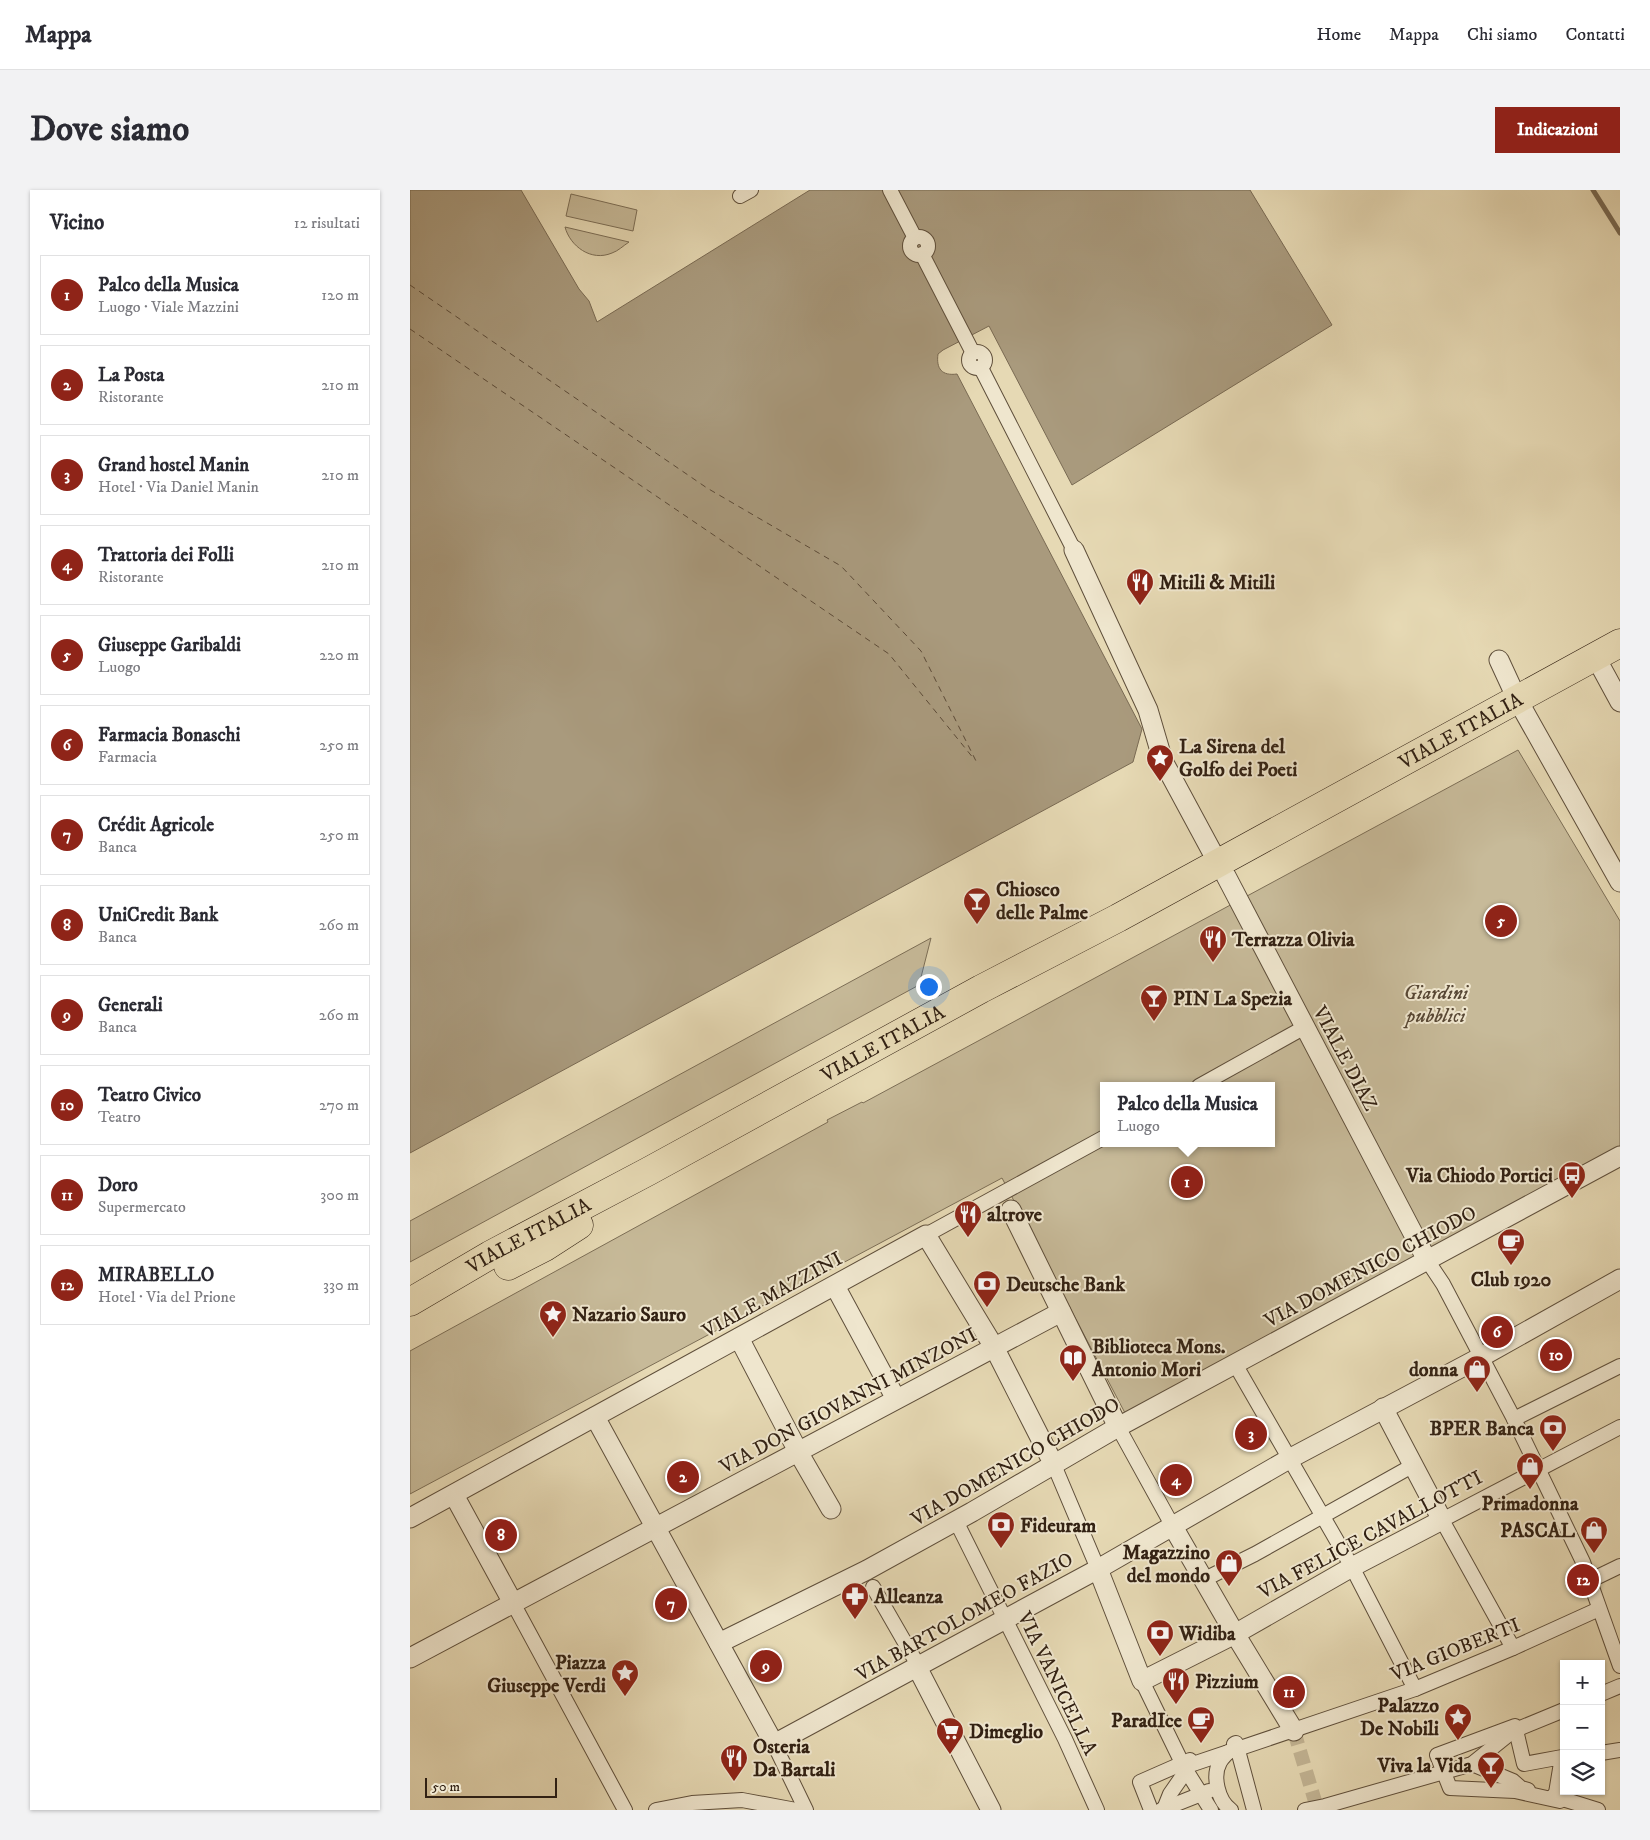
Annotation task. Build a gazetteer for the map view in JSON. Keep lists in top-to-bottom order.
{
  "streets": {
    "main road": ["VIALE ITALIA"],
    "street": [
      "VIALE DIAZ",
      "VIA DOMENICO CHIODO",
      "VIALE MAZZINI",
      "VIA DON GIOVANNI MINZONI",
      "VIA FELICE CAVALLOTTI",
      "VIA BARTOLOMEO FAZIO",
      "VIA GIOBERTI",
      "VIA VANICELLA"
    ]
  },
  "crossings": [
    ["VIALE ITALIA", "VIALE DIAZ"],
    ["VIALE DIAZ", "VIA DOMENICO CHIODO"],
    ["VIA DOMENICO CHIODO", "VIA VANICELLA"],
    ["VIA BARTOLOMEO FAZIO", "VIA VANICELLA"]
  ],
  "parks": ["Giardini pubblici"],
  "places": {
    "restaurant": [
      "Mitili & Mitili",
      "Terrazza Olivia",
      "altrove",
      "Pizzium",
      "Osteria Da Bartali"
    ],
    "place": [
      "La Sirena del Golfo dei Poeti",
      "Nazario Sauro",
      "Piazza Giuseppe Verdi",
      "Palazzo De Nobili"
    ],
    "bar": ["Chiosco delle Palme", "PIN La Spezia", "Viva la Vida"],
    "bus stop": ["Via Chiodo Portici"],
    "cafe": ["Club 1920", "ParadIce"],
    "bank": [
      "Deutsche Bank",
      "BPER Banca",
      "Fideuram",
      "Widiba"
    ],
    "library": ["Biblioteca Mons. Antonio Mori"],
    "shop": [
      "donna",
      "Primadonna",
      "PASCAL",
      "Magazzino del mondo"
    ],
    "pharmacy": ["Alleanza"],
    "supermarket": ["Dimeglio"]
  },
  "scale_bar": "50 m",
  "page": {
    "header": "Mappa",
    "nav": [
      "Home",
      "Mappa",
      "Chi siamo",
      "Contatti"
    ],
    "buttons": "Indicazioni",
    "title": "Dove siamo",
    "heading": ["Vicino", "12 risultati"],
    "list": [
      {
        "mark": "1",
        "name": "Palco della Musica",
        "note": "Luogo · Viale Mazzini",
        "value": "120 m"
      },
      {
        "mark": "2",
        "name": "La Posta",
        "note": "Ristorante",
        "value": "210 m"
      },
      {
        "mark": "3",
        "name": "Grand hostel Manin",
        "note": "Hotel · Via Daniel Manin",
        "value": "210 m"
      },
      {
        "mark": "4",
        "name": "Trattoria dei Folli",
        "note": "Ristorante",
        "value": "210 m"
      },
      {
        "mark": "5",
        "name": "Giuseppe Garibaldi",
        "note": "Luogo",
        "value": "220 m"
      },
      {
        "mark": "6",
        "name": "Farmacia Bonaschi",
        "note": "Farmacia",
        "value": "250 m"
      },
      {
        "mark": "7",
        "name": "Crédit Agricole",
        "note": "Banca",
        "value": "250 m"
      },
      {
        "mark": "8",
        "name": "UniCredit Bank",
        "note": "Banca",
        "value": "260 m"
      },
      {
        "mark": "9",
        "name": "Generali",
        "note": "Banca",
        "value": "260 m"
      },
      {
        "mark": "10",
        "name": "Teatro Civico",
        "note": "Teatro",
        "value": "270 m"
      },
      {
        "mark": "11",
        "name": "Doro",
        "note": "Supermercato",
        "value": "300 m"
      },
      {
        "mark": "12",
        "name": "MIRABELLO",
        "note": "Hotel · Via del Prione",
        "value": "330 m"
      }
    ],
    "pins": [
      "5",
      "1",
      "6",
      "10",
      "3",
      "2",
      "4",
      "8",
      "12",
      "7",
      "9",
      "11"
    ],
    "popup": ["Palco della Musica", "Luogo"],
    "map_buttons": ["+", "−"],
    "scale": "50 m"
  }
}
